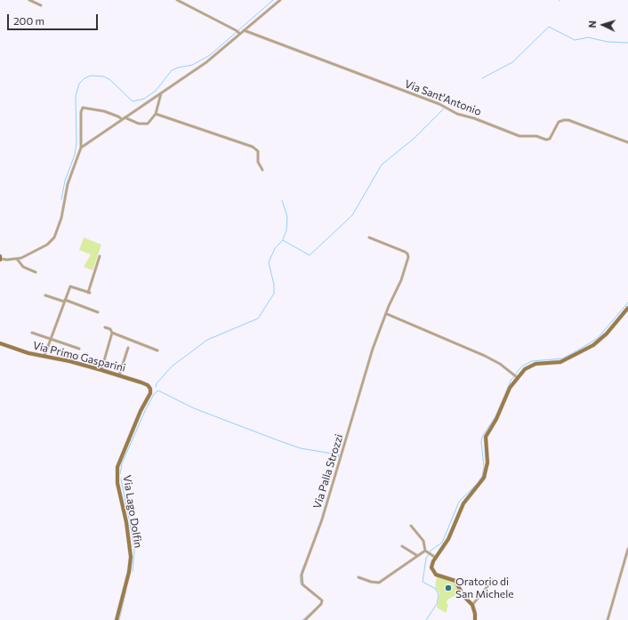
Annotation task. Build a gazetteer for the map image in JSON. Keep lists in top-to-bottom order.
{
  "streets": {
    "street": [
      "Via Sant'Antonio",
      "Via Primo Gasparini",
      "Via Palla Strozzi",
      "Via Lago Dolfin"
    ]
  },
  "crossings": [
    ["Via Primo Gasparini", "Via Lago Dolfin"]
  ],
  "places": ["Oratorio di San Michele"],
  "scale_bar": "200 m",
  "north": "left"
}
